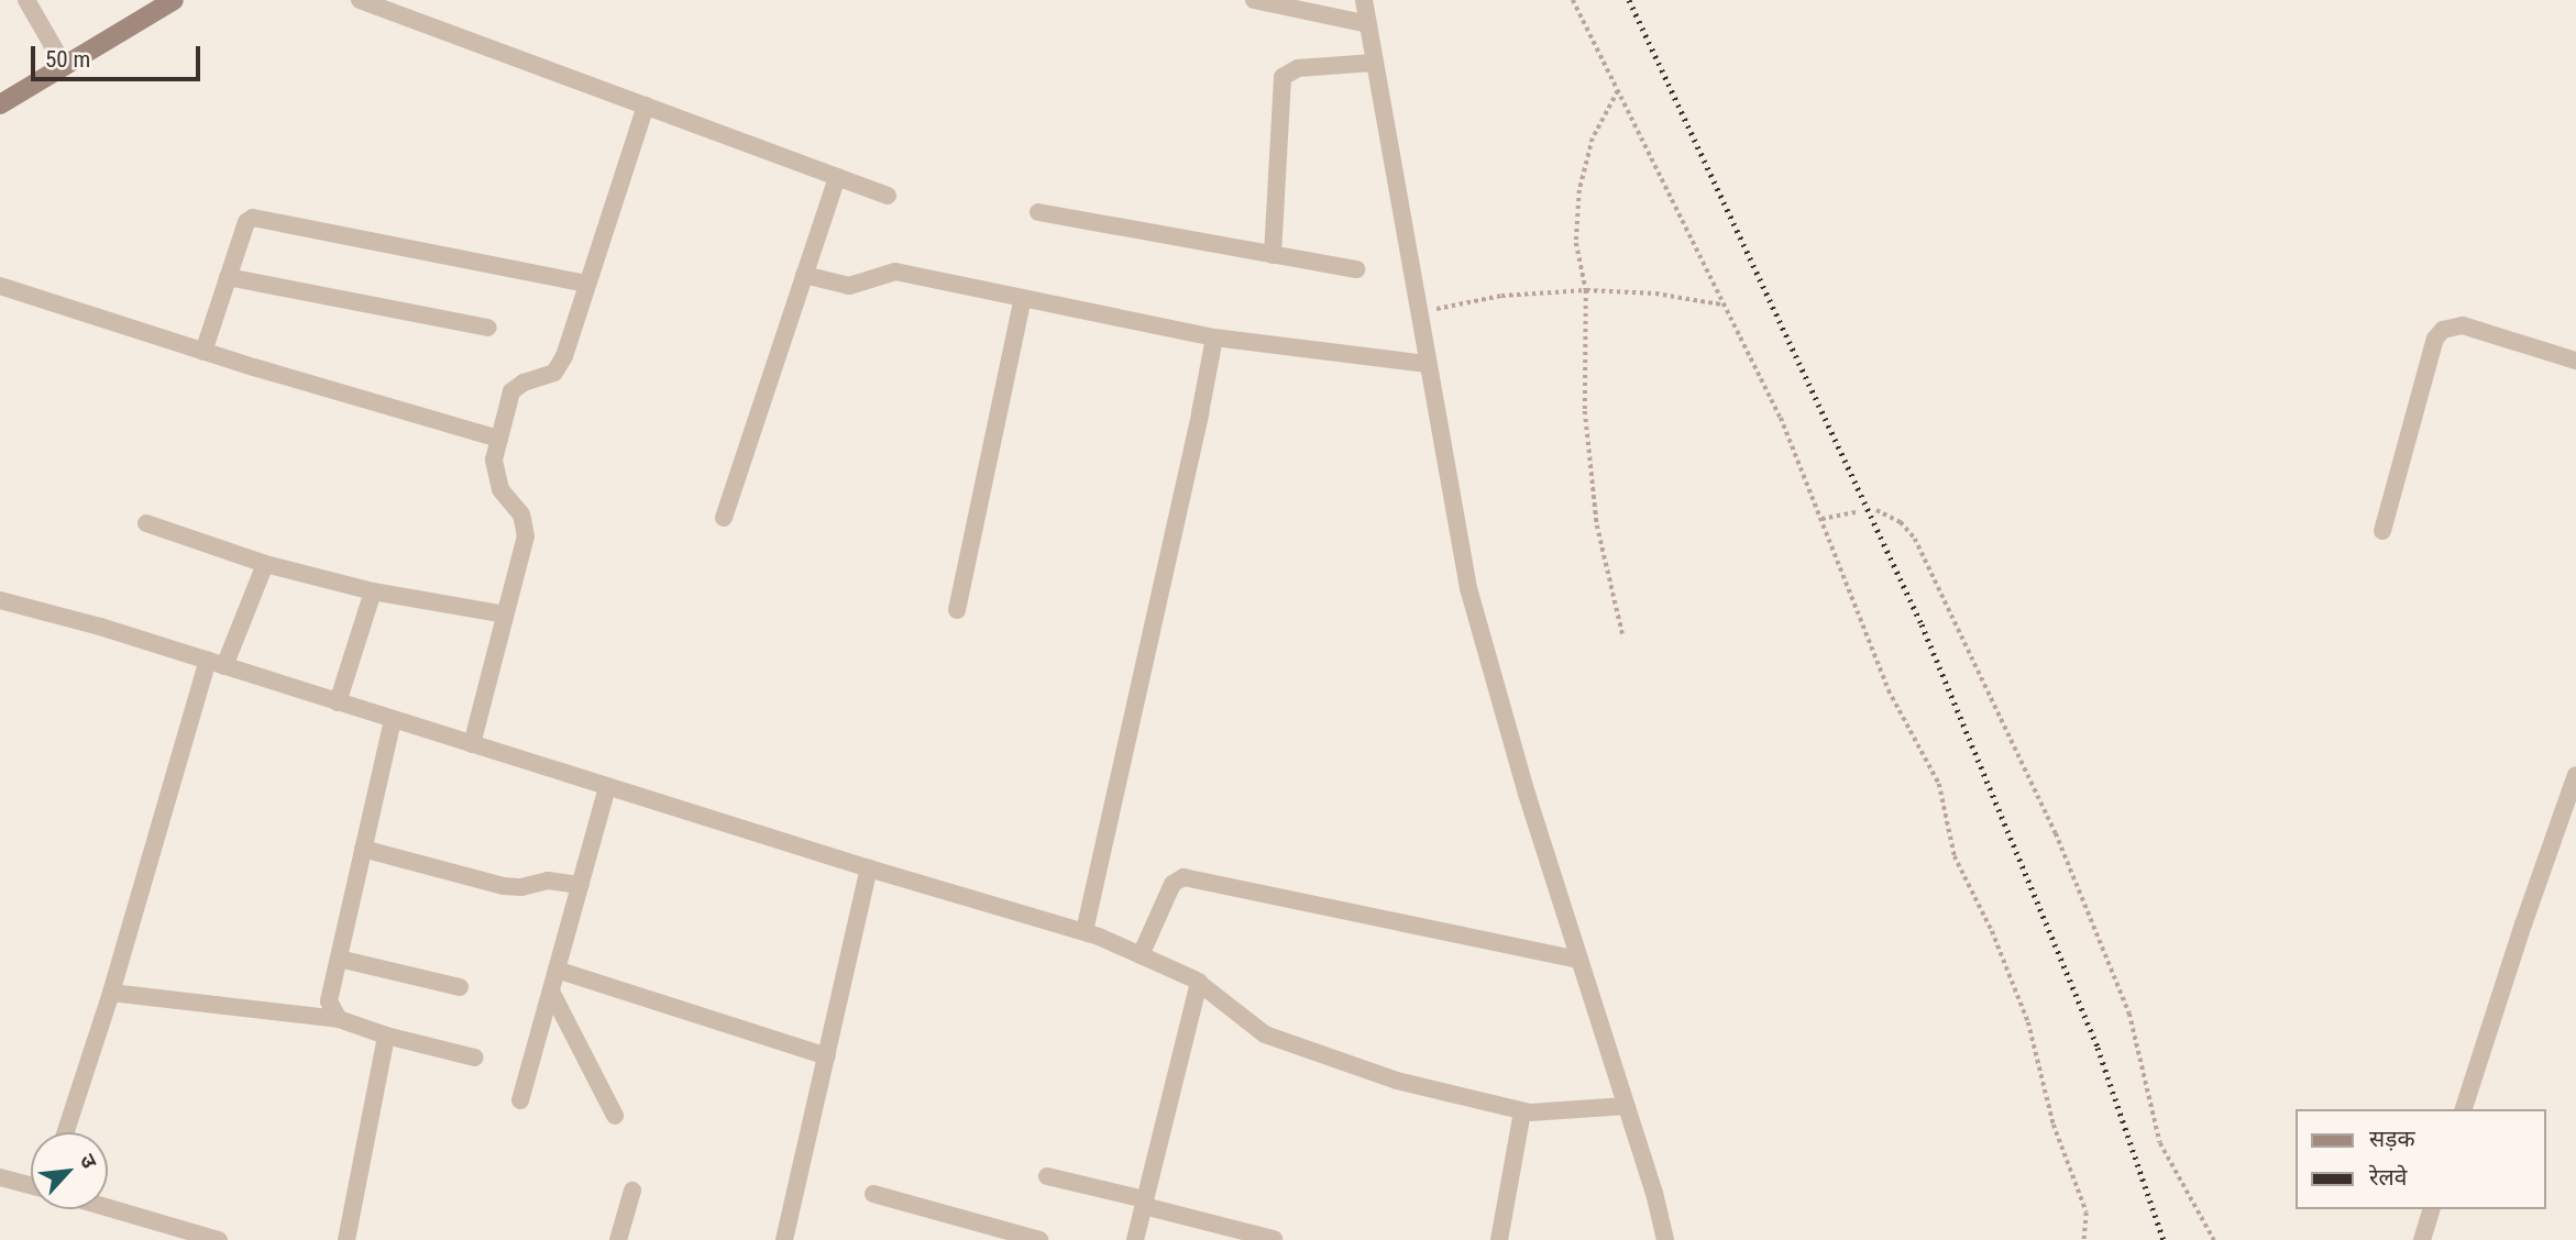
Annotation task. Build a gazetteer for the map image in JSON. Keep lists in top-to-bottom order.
{
  "legend": ["सड़क", "रेलवे"],
  "scale_bar": "50 m",
  "north": "top right"
}
